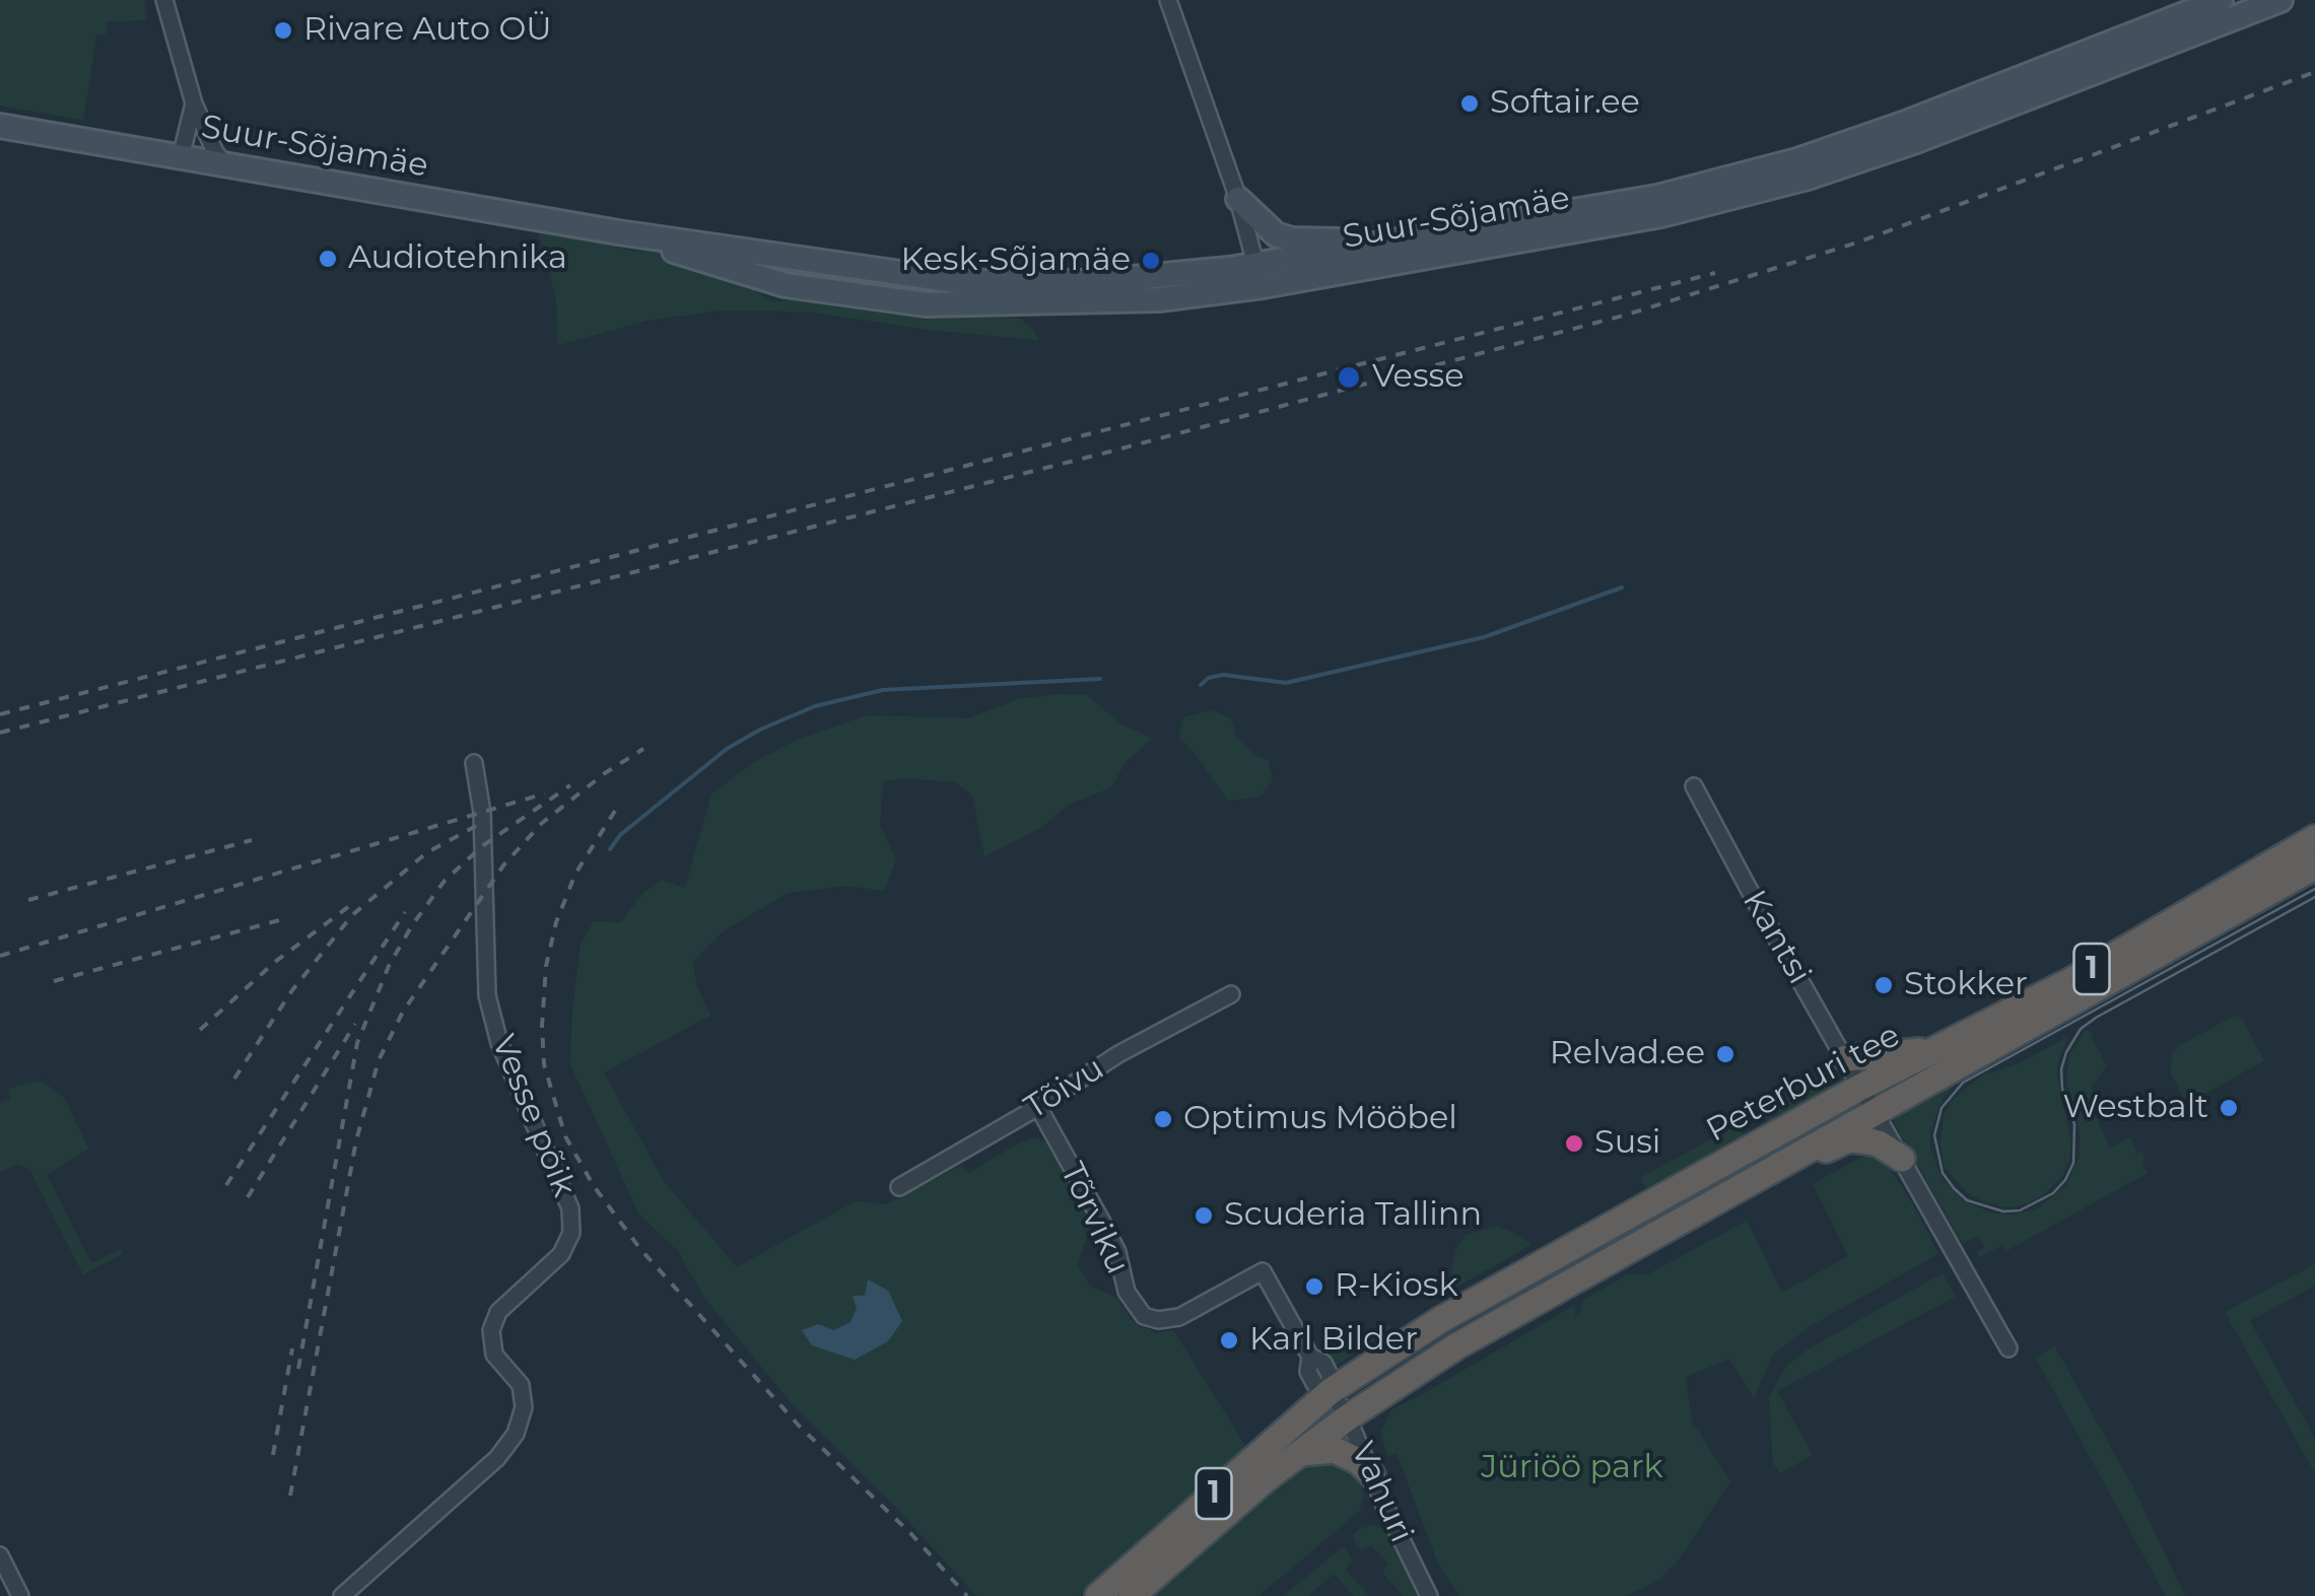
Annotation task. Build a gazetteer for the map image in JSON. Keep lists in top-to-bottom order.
{
  "streets": {
    "highway": ["1", "Peterburi tee"],
    "main road": ["Suur-Sõjamäe"],
    "street": [
      "Kantsi",
      "Tõivu",
      "Vesse põik",
      "Tõrviku",
      "Vahuri"
    ]
  },
  "crossings": [
    ["Kantsi", "Peterburi tee"],
    ["Peterburi tee", "Vahuri"],
    ["Tõivu", "Tõrviku"],
    ["Tõrviku", "Vahuri"]
  ],
  "parks": ["Jüriöö park"],
  "places": [
    "Rivare Auto OÜ",
    "Softair.ee",
    "Audiotehnika",
    "Kesk-Sõjamäe",
    "Vesse",
    "Stokker",
    "Relvad.ee",
    "Westbalt",
    "Optimus Mööbel",
    "Susi",
    "Scuderia Tallinn",
    "R-Kiosk",
    "Karl Bilder"
  ]
}
